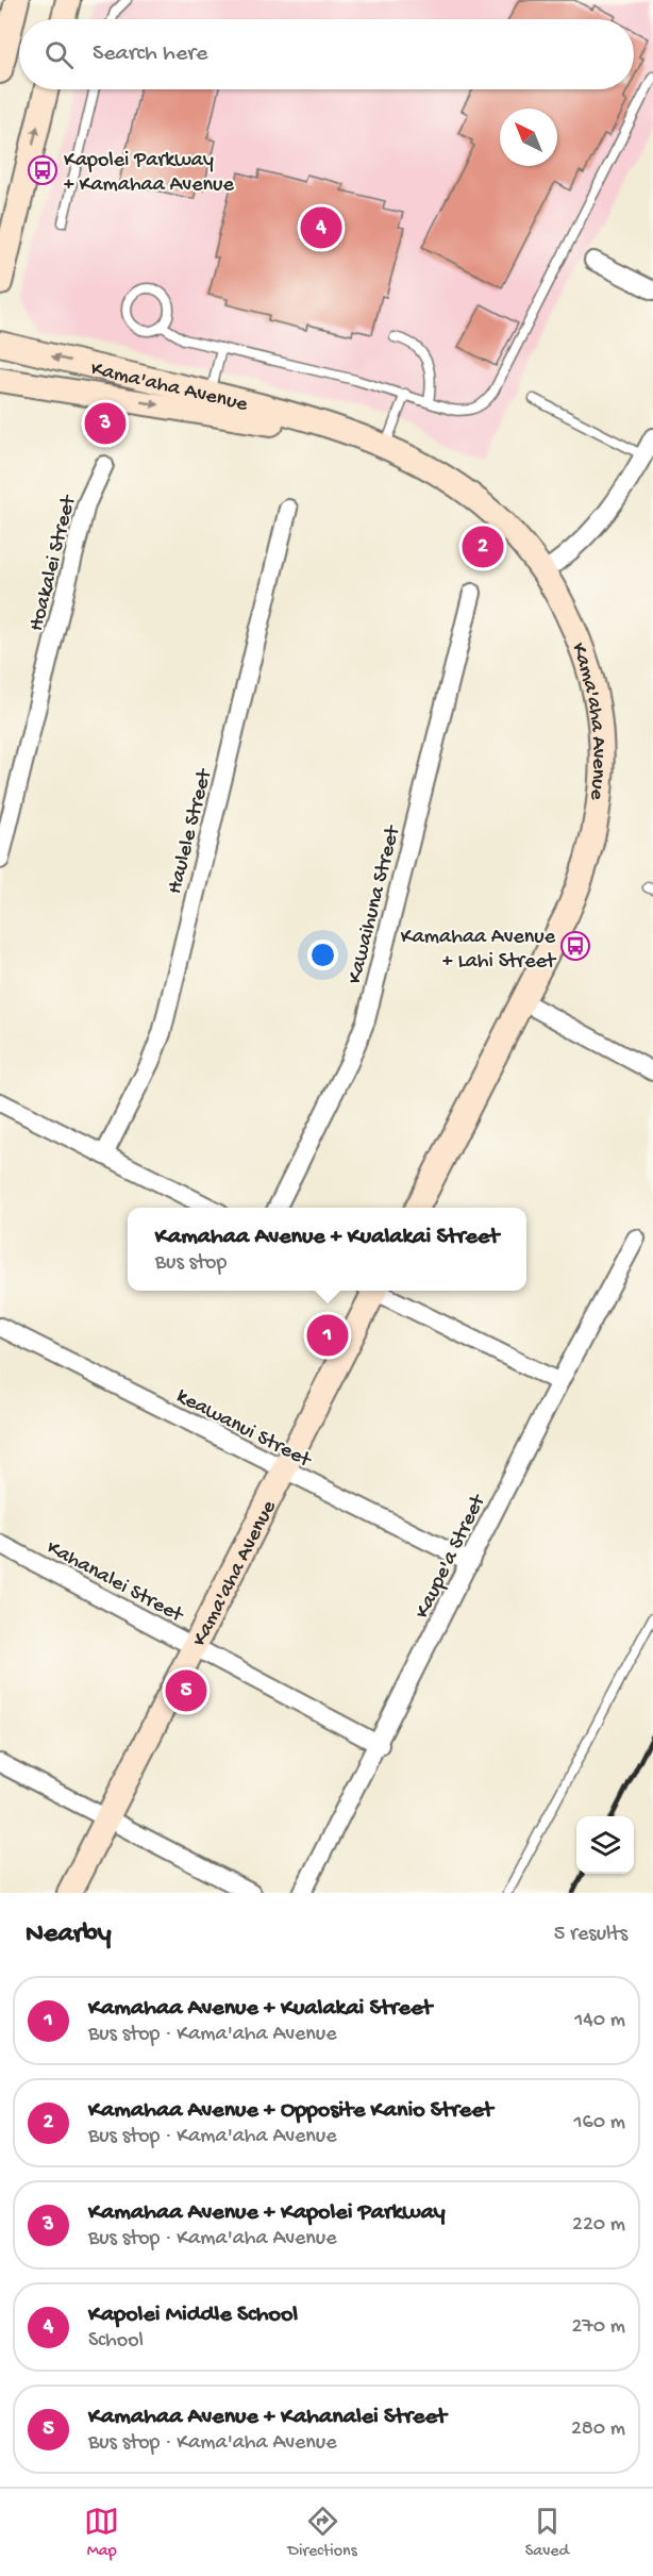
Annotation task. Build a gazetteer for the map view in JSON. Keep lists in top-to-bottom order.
{
  "streets": {
    "street": [
      "Kama'aha Avenue",
      "Hoakalei Street",
      "Haulele Street",
      "Kawaihuna Street",
      "keawanui Street",
      "Kaupe'a Street",
      "Kahanalei Street"
    ]
  },
  "crossings": [
    ["Kama'aha Avenue", "keawanui Street"],
    ["Kama'aha Avenue", "Kahanalei Street"],
    ["keawanui Street", "Kaupe'a Street"],
    ["Kaupe'a Street", "Kahanalei Street"]
  ],
  "places": {
    "bus stop": ["Kapolei Parkway + Kamahaa Avenue", "Kamahaa Avenue + Lahi Street"]
  },
  "north": "top left",
  "page": {
    "search": "Search here",
    "pins": [
      "4",
      "3",
      "2",
      "1",
      "5"
    ],
    "popup": ["Kamahaa Avenue + Kualakai Street", "Bus stop"],
    "heading": ["Nearby", "5 results"],
    "list": [
      {
        "mark": "1",
        "name": "Kamahaa Avenue + Kualakai Street",
        "note": "Bus stop · Kama'aha Avenue",
        "value": "140 m"
      },
      {
        "mark": "2",
        "name": "Kamahaa Avenue + Opposite Kanio Street",
        "note": "Bus stop · Kama'aha Avenue",
        "value": "160 m"
      },
      {
        "mark": "3",
        "name": "Kamahaa Avenue + Kapolei Parkway",
        "note": "Bus stop · Kama'aha Avenue",
        "value": "220 m"
      },
      {
        "mark": "4",
        "name": "Kapolei Middle School",
        "note": "School",
        "value": "270 m"
      },
      {
        "mark": "5",
        "name": "Kamahaa Avenue + Kahanalei Street",
        "note": "Bus stop · Kama'aha Avenue",
        "value": "280 m"
      }
    ],
    "nav": ["Map", "Directions", "Saved"]
  }
}
